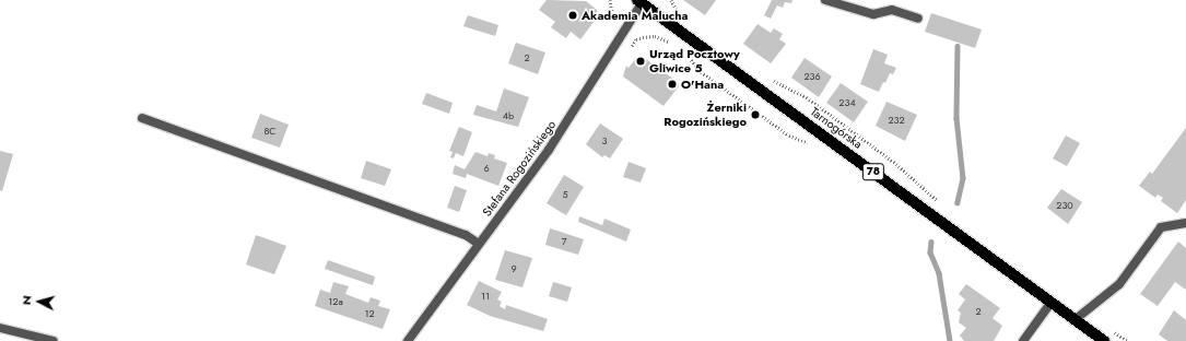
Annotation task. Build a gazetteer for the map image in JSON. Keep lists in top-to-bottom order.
{
  "streets": {
    "main road": ["Tarnogórska", "78"],
    "street": ["Stefana Rogozińskiego"]
  },
  "crossings": [
    ["Tarnogórska", "Stefana Rogozińskiego"]
  ],
  "places": [
    "Akademia Malucha",
    "Urząd Pocztowy Gliwice 5",
    "O'Hana",
    "Żerniki Rogozińskiego"
  ],
  "house_numbers": [
    "2",
    "236",
    "234",
    "4b",
    "232",
    "8C",
    "3",
    "6",
    "5",
    "230",
    "7",
    "9",
    "11",
    "12a",
    "2",
    "12"
  ],
  "north": "left"
}
